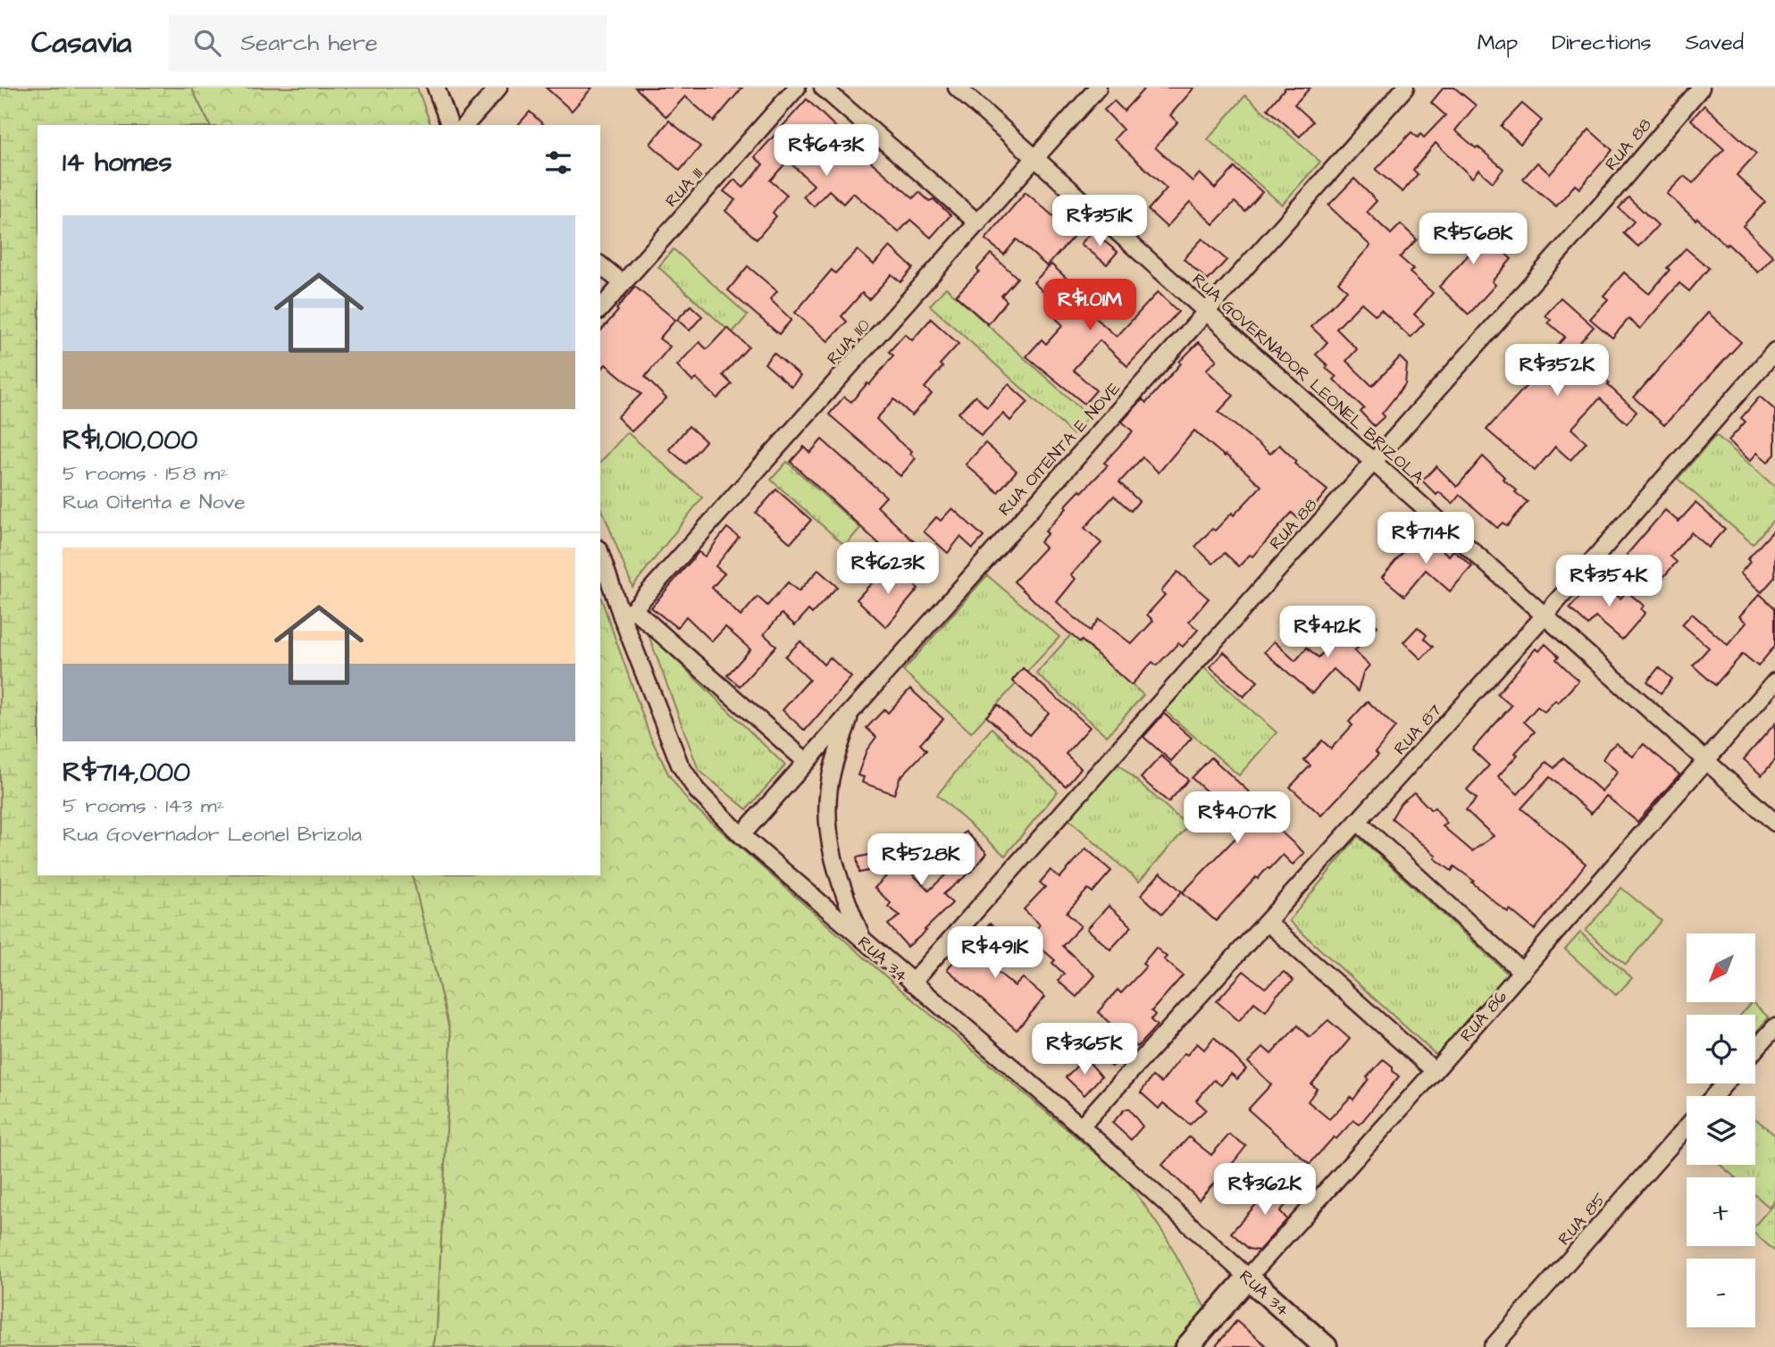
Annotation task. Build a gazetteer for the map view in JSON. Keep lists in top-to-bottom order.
{
  "streets": {
    "street": [
      "RUA 88",
      "RUA 111",
      "RUA 110",
      "RUA GOVERNADOR LEONEL BRIZOLA",
      "RUA OITENTA E NOVE",
      "RUA 87",
      "RUA 34",
      "RUA 86",
      "RUA 85"
    ]
  },
  "crossings": [
    ["RUA 88", "RUA GOVERNADOR LEONEL BRIZOLA"],
    ["RUA 88", "RUA 34"],
    ["RUA 110", "RUA GOVERNADOR LEONEL BRIZOLA"],
    ["RUA 110", "RUA 34"],
    ["RUA GOVERNADOR LEONEL BRIZOLA", "RUA OITENTA E NOVE"],
    ["RUA GOVERNADOR LEONEL BRIZOLA", "RUA 87"],
    ["RUA GOVERNADOR LEONEL BRIZOLA", "RUA 86"],
    ["RUA OITENTA E NOVE", "RUA 34"],
    ["RUA 87", "RUA 34"],
    ["RUA 34", "RUA 86"]
  ],
  "north": "bottom left",
  "page": {
    "header": "Casavia",
    "search": "Search here",
    "nav": ["Map", "Directions", "Saved"],
    "price": [
      "R$643K",
      "R$351K",
      "R$568K",
      "R$1.01M",
      "R$352K",
      "R$714K",
      "R$623K",
      "R$354K",
      "R$412K",
      "R$407K",
      "R$528K",
      "R$491K",
      "R$365K",
      "R$362K"
    ],
    "heading": "14 homes",
    "list": [
      {
        "name": "R$1,010,000",
        "note": "5 rooms · 158 m² · Rua Oitenta e Nove"
      },
      {
        "name": "R$714,000",
        "note": "5 rooms · 143 m² · Rua Governador Leonel Brizola"
      }
    ],
    "map_buttons": ["+", "−"]
  }
}
